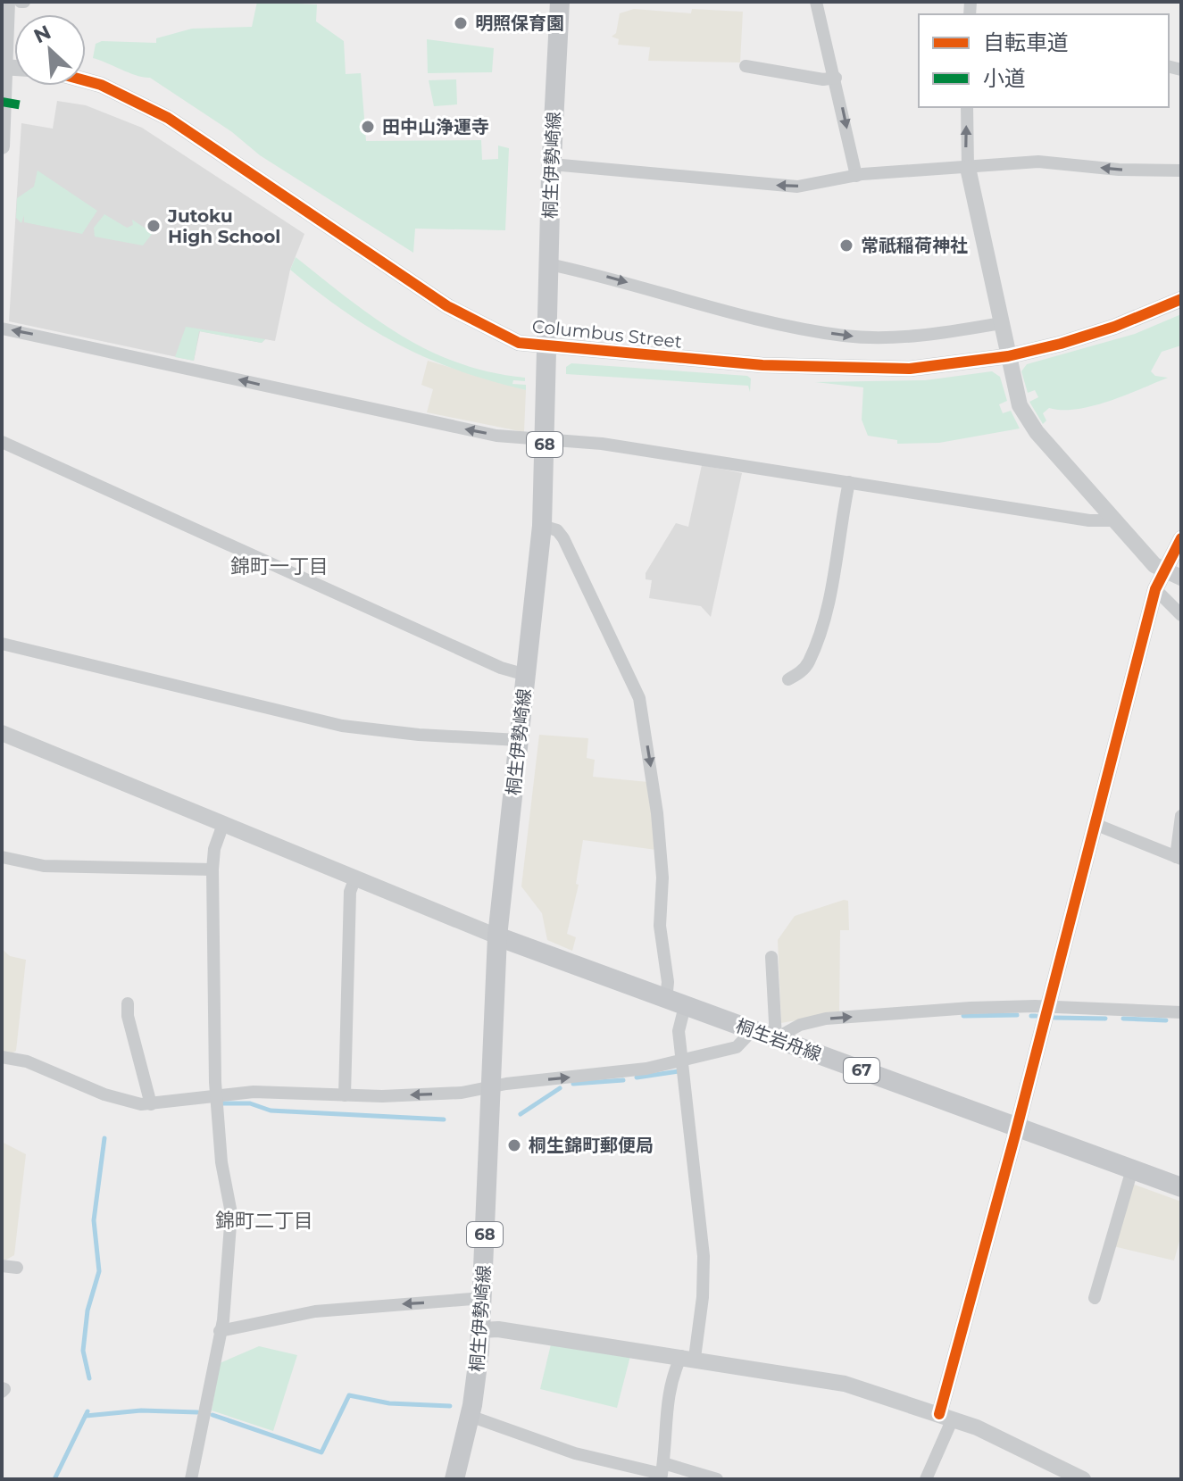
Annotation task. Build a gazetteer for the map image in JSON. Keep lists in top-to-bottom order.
{
  "streets": {
    "main road": [
      "桐生伊勢崎線",
      "68",
      "桐生岩舟線",
      "67"
    ],
    "street": ["Columbus Street"]
  },
  "crossings": [
    ["桐生伊勢崎線", "Columbus Street"],
    ["桐生伊勢崎線", "桐生岩舟線"]
  ],
  "districts": ["錦町一丁目", "錦町二丁目"],
  "places": [
    "明照保育園",
    "田中山浄運寺",
    "Jutoku High School",
    "常祇稲荷神社",
    "桐生錦町郵便局"
  ],
  "legend": ["自転車道", "小道"],
  "north": "top left"
}
